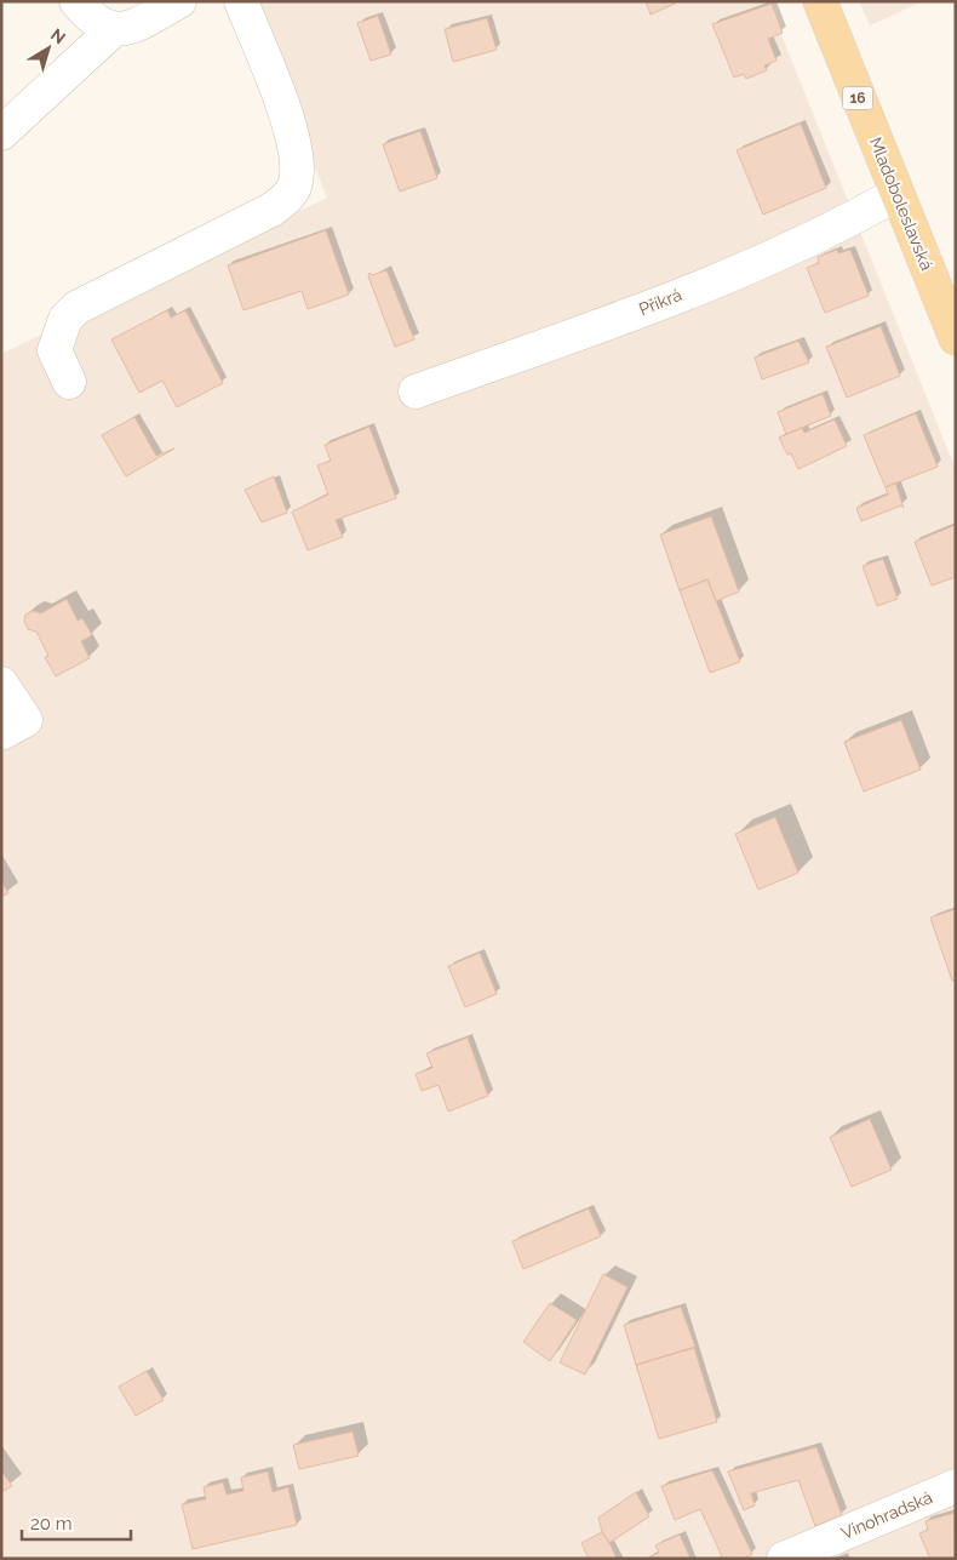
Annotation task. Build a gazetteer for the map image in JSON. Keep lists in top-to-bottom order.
{
  "streets": {
    "main road": ["16", "Mladoboleslavská"],
    "street": ["Příkrá", "Vinohradská"]
  },
  "crossings": [
    ["Mladoboleslavská", "Příkrá"]
  ],
  "scale_bar": "20 m",
  "north": "top right"
}
